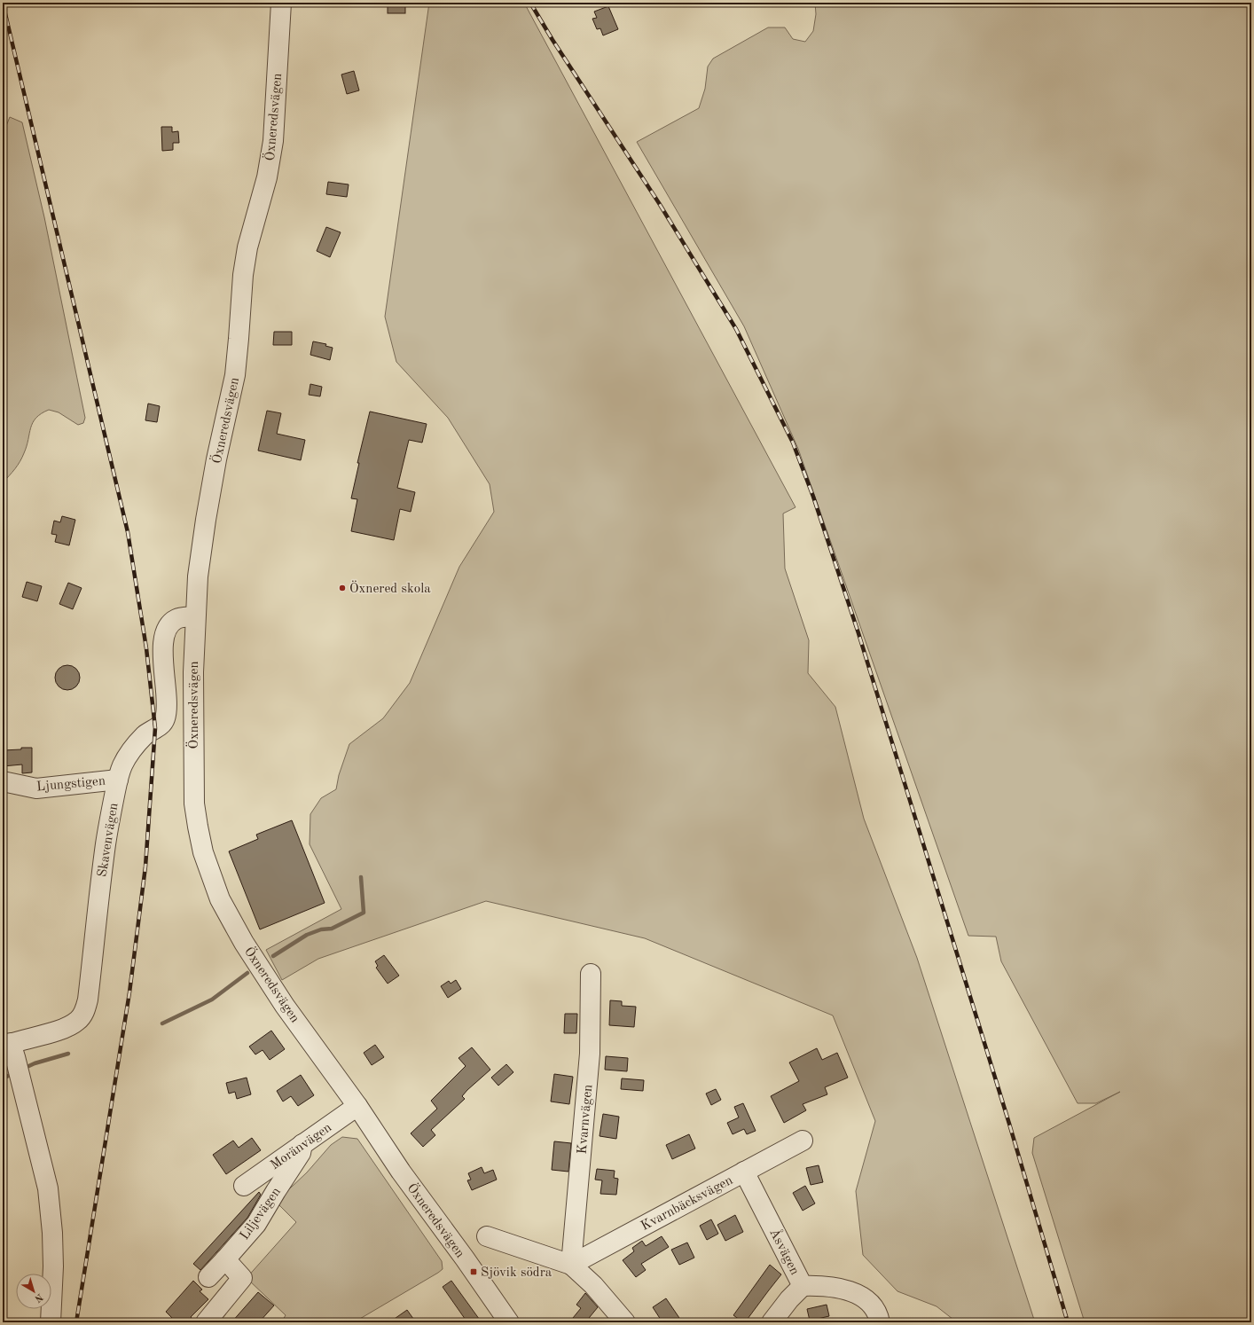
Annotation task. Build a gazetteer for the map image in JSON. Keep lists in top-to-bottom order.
{
  "streets": {
    "street": [
      "Öxneredsvägen",
      "Ljungstigen",
      "Skavenvägen",
      "Kvarnvägen",
      "Moränvägen",
      "Kvarnbäcksvägen",
      "Liljevägen",
      "Åsvägen"
    ]
  },
  "crossings": [
    ["Öxneredsvägen", "Skavenvägen"],
    ["Öxneredsvägen", "Moränvägen"],
    ["Ljungstigen", "Skavenvägen"],
    ["Kvarnvägen", "Kvarnbäcksvägen"],
    ["Moränvägen", "Liljevägen"],
    ["Kvarnbäcksvägen", "Åsvägen"]
  ],
  "places": {
    "other": ["Öxnered skola"],
    "transit": ["Sjövik södra"]
  },
  "north": "bottom right"
}
